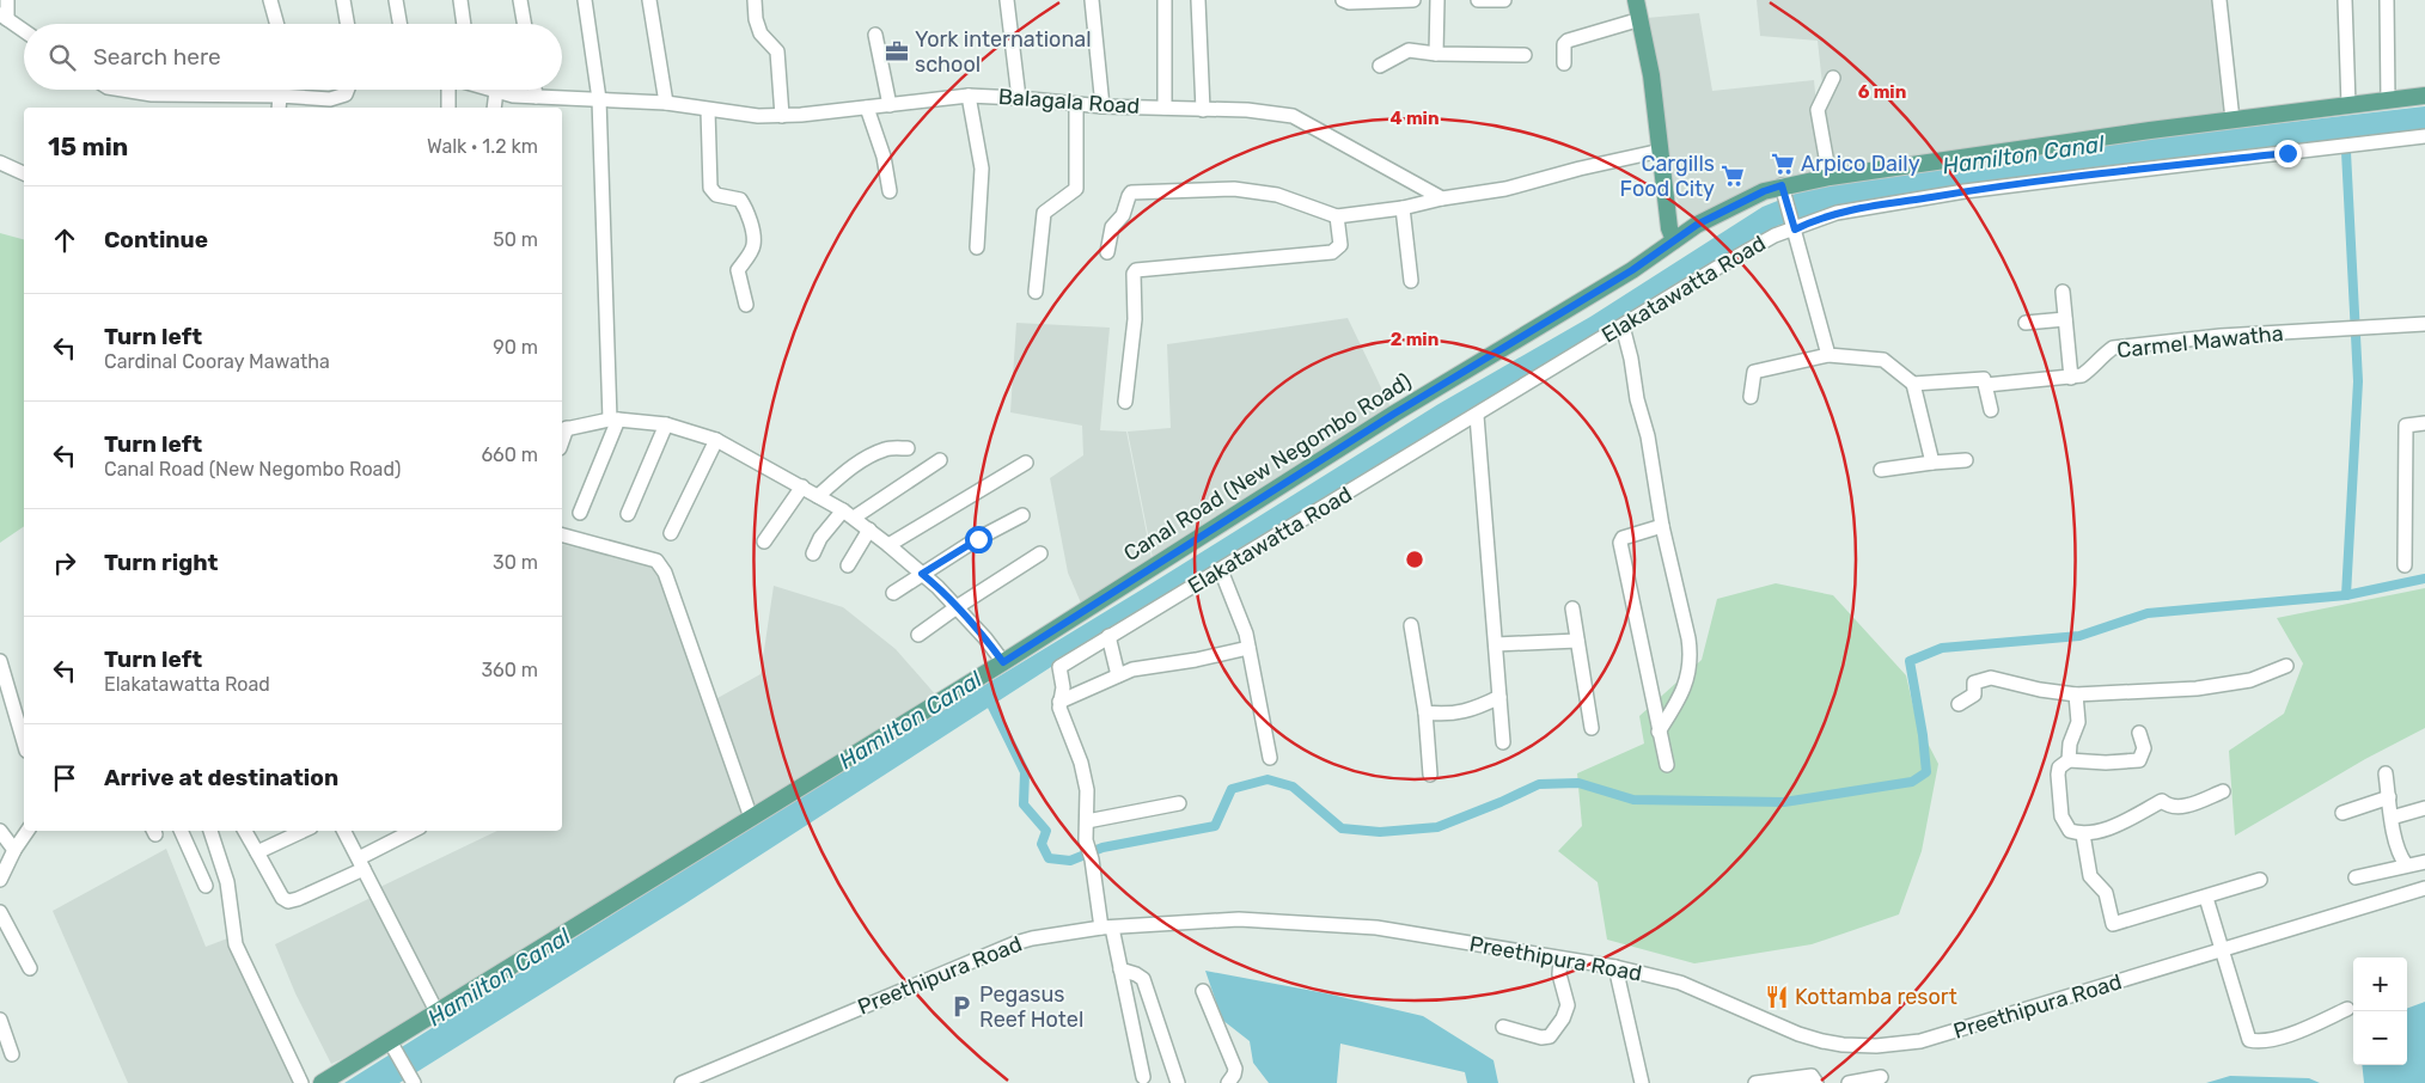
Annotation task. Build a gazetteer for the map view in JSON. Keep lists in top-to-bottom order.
{
  "streets": {
    "main road": ["Canal Road (New Negombo Road)"],
    "street": [
      "Balagala Road",
      "Elakatawatta Road",
      "Carmel Mawatha",
      "Preethipura Road"
    ]
  },
  "water": ["Hamilton Canal"],
  "places": {
    "office": ["York international school"],
    "supermarket": ["Arpico Daily", "Cargills Food City"],
    "restaurant": ["Kottamba resort"],
    "parking": ["Pegasus Reef Hotel"]
  },
  "page": {
    "search": "Search here",
    "heading": ["15 min", "Walk · 1.2 km"],
    "list": [
      ["Continue", "50 m"],
      ["Turn left", "Cardinal Cooray Mawatha", "90 m"],
      ["Turn left", "Canal Road (New Negombo Road)", "660 m"],
      ["Turn right", "30 m"],
      ["Turn left", "Elakatawatta Road", "360 m"],
      "Arrive at destination"
    ],
    "map_buttons": ["+", "−"]
  },
  "rings": ["6 min", "4 min", "2 min"]
}
